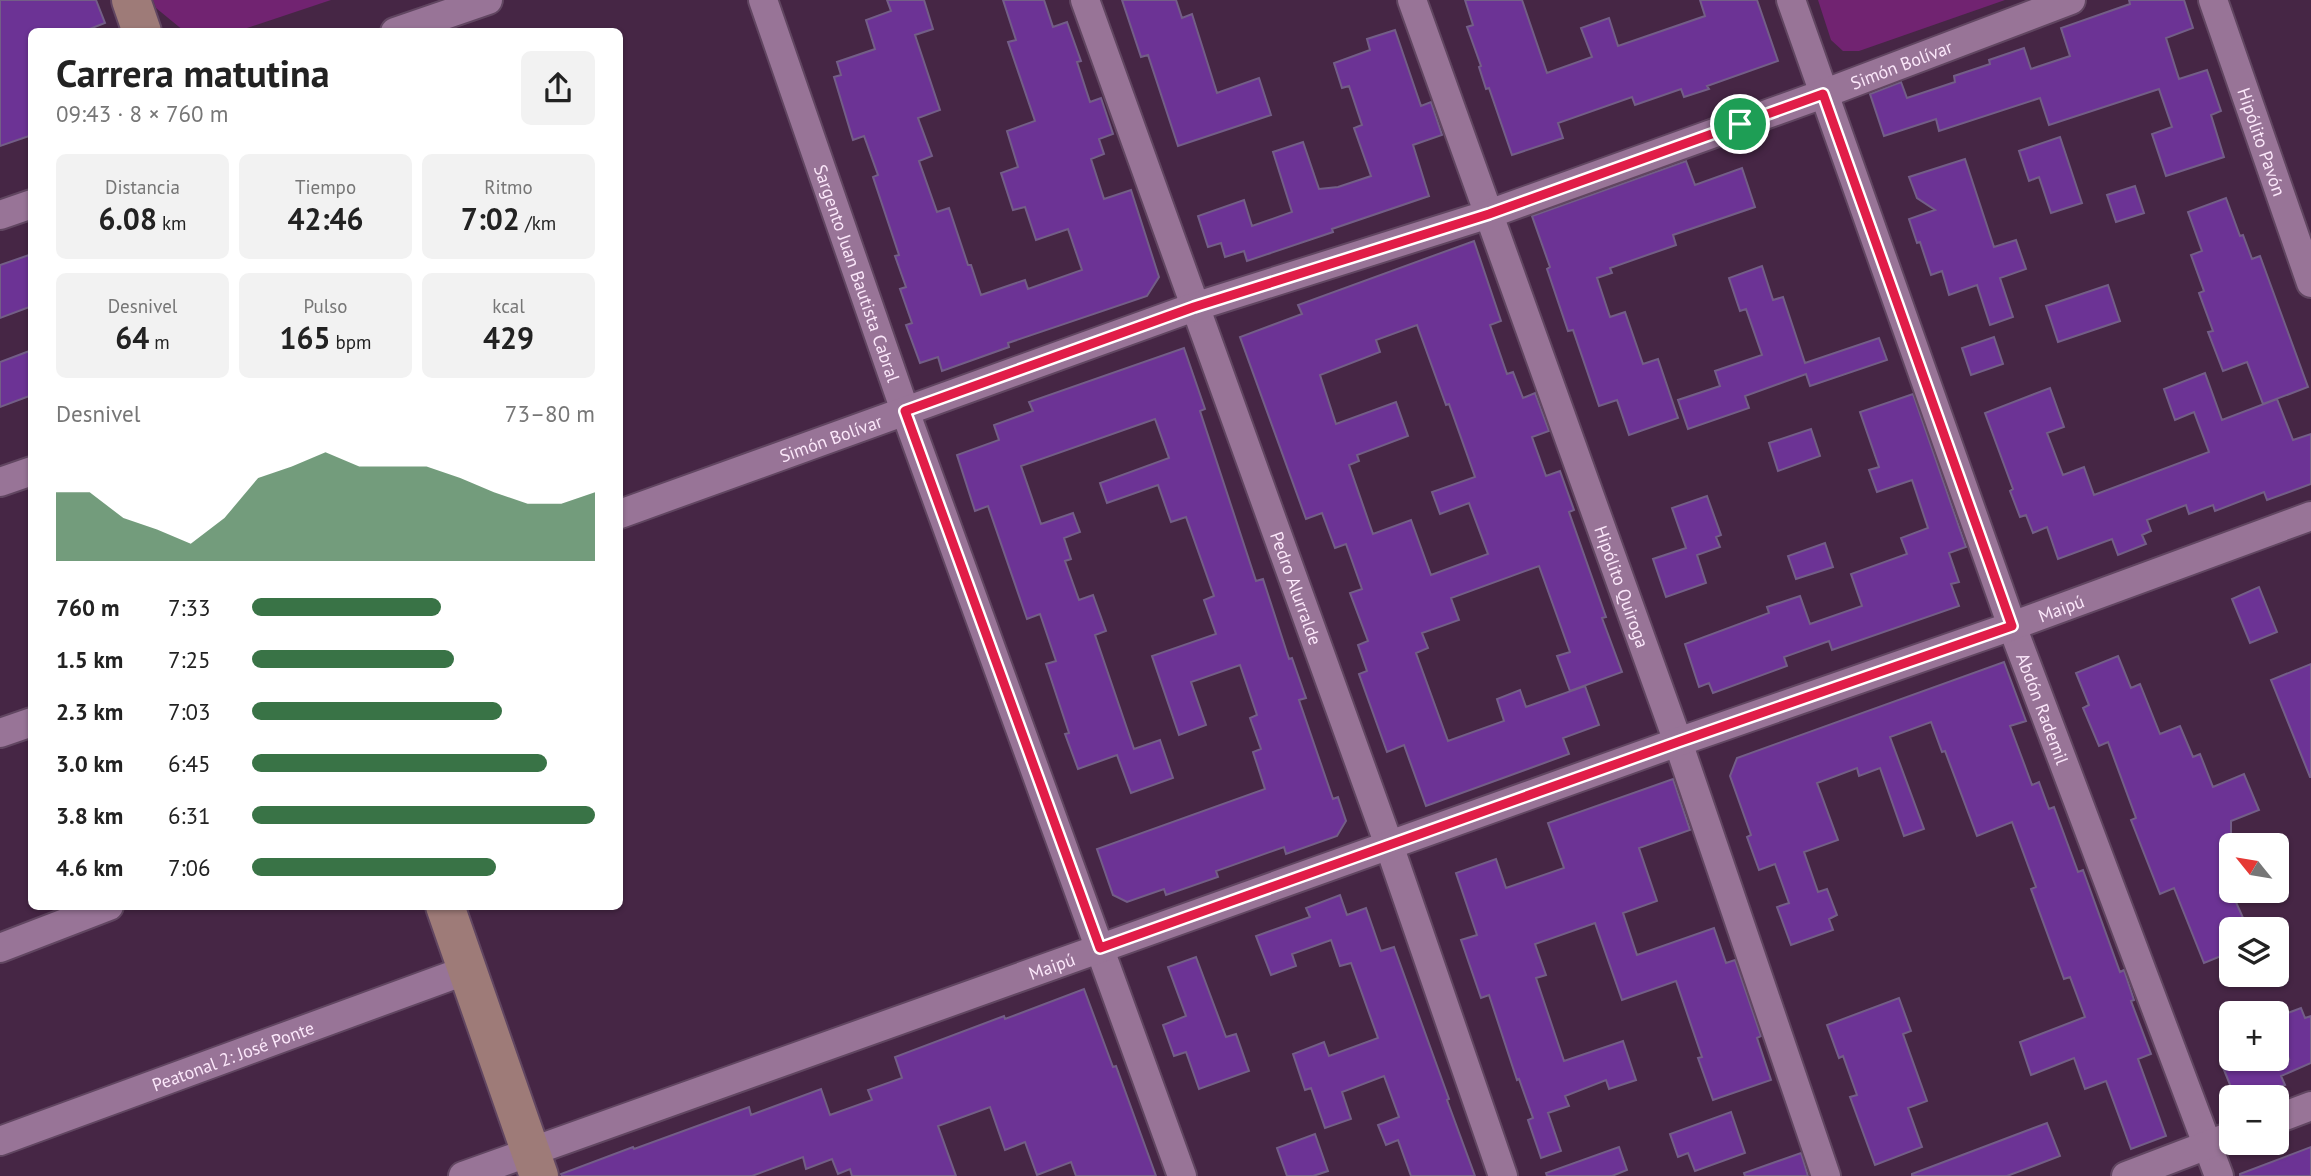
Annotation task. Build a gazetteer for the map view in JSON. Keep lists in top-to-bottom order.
{
  "streets": {
    "street": [
      "Simón Bolívar",
      "Hipólito Pavón",
      "Sargento Juan Bautista Cabral",
      "Hipólito Quiroga",
      "Pedro Alurralde",
      "Maipú",
      "Abdón Rademil",
      "Peatonal 2: José Ponte"
    ]
  },
  "crossings": [
    ["Simón Bolívar", "Sargento Juan Bautista Cabral"],
    ["Simón Bolívar", "Hipólito Quiroga"],
    ["Simón Bolívar", "Pedro Alurralde"],
    ["Simón Bolívar", "Abdón Rademil"],
    ["Sargento Juan Bautista Cabral", "Maipú"],
    ["Hipólito Quiroga", "Maipú"],
    ["Pedro Alurralde", "Maipú"],
    ["Maipú", "Abdón Rademil"]
  ],
  "north": "top left",
  "page": {
    "heading": ["Carrera matutina", "09:43 · 8 × 760 m"],
    "stats": [
      ["Distancia", "6.08 km"],
      ["Tiempo", "42:46"],
      ["Ritmo", "7:02 /km"],
      ["Desnivel", "64 m"],
      ["Pulso", "165 bpm"],
      ["kcal", "429"]
    ],
    "chart": ["Desnivel", "73–80 m"],
    "list": [
      {
        "name": "760 m",
        "note": "7:33"
      },
      {
        "name": "1.5 km",
        "note": "7:25"
      },
      {
        "name": "2.3 km",
        "note": "7:03"
      },
      {
        "name": "3.0 km",
        "note": "6:45"
      },
      {
        "name": "3.8 km",
        "note": "6:31"
      },
      {
        "name": "4.6 km",
        "note": "7:06"
      }
    ],
    "map_buttons": ["+", "−"]
  }
}
